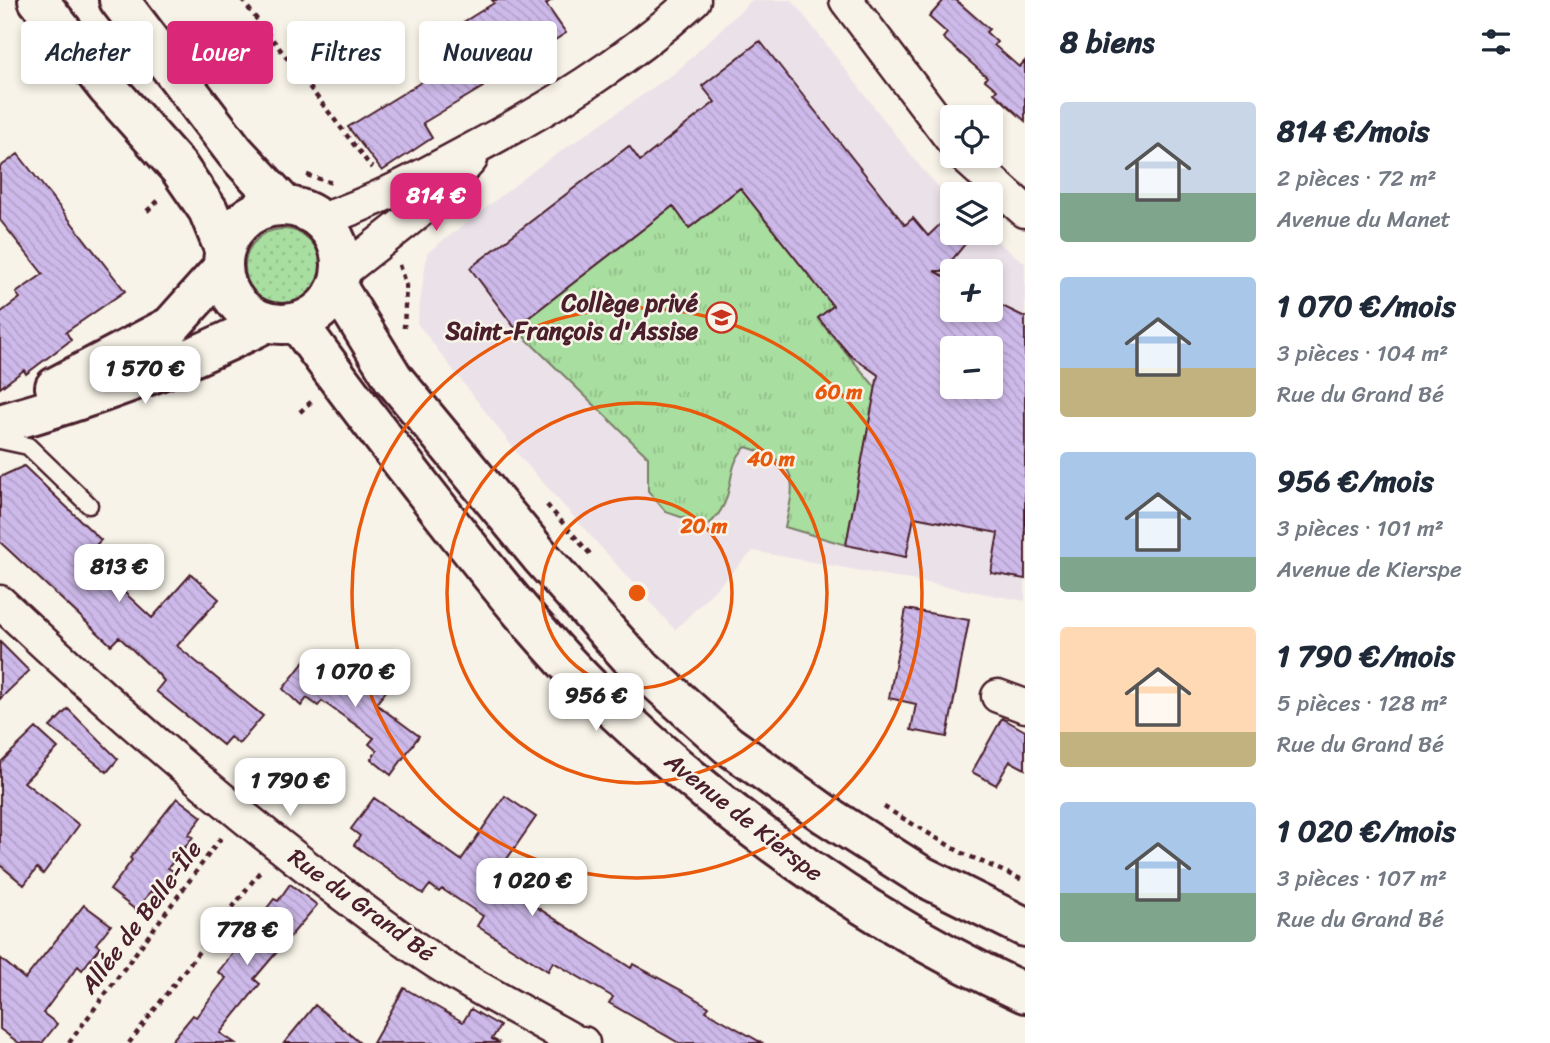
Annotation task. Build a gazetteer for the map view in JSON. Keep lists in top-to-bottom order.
{
  "streets": {
    "main road": ["Avenue de Kierspe"],
    "street": ["Rue du Grand Bé"],
    "path": ["Allée de Belle-Île"]
  },
  "crossings": [
    ["Rue du Grand Bé", "Allée de Belle-Île"]
  ],
  "places": {
    "school or university": ["Collège privé Saint-François d'Assise"]
  },
  "page": {
    "heading": "8 biens",
    "chip": [
      "Acheter",
      "Louer",
      "Filtres",
      "Nouveau"
    ],
    "list": [
      {
        "name": "814 €/mois",
        "note": "2 pièces · 72 m² · Avenue du Manet"
      },
      {
        "name": "1 070 €/mois",
        "note": "3 pièces · 104 m² · Rue du Grand Bé"
      },
      {
        "name": "956 €/mois",
        "note": "3 pièces · 101 m² · Avenue de Kierspe"
      },
      {
        "name": "1 790 €/mois",
        "note": "5 pièces · 128 m² · Rue du Grand Bé"
      },
      {
        "name": "1 020 €/mois",
        "note": "3 pièces · 107 m² · Rue du Grand Bé"
      }
    ],
    "map_buttons": ["+", "−"],
    "price": [
      "814 €",
      "1 570 €",
      "813 €",
      "1 070 €",
      "956 €",
      "1 790 €",
      "1 020 €",
      "778 €"
    ]
  },
  "rings": ["60 m", "40 m", "20 m"]
}
